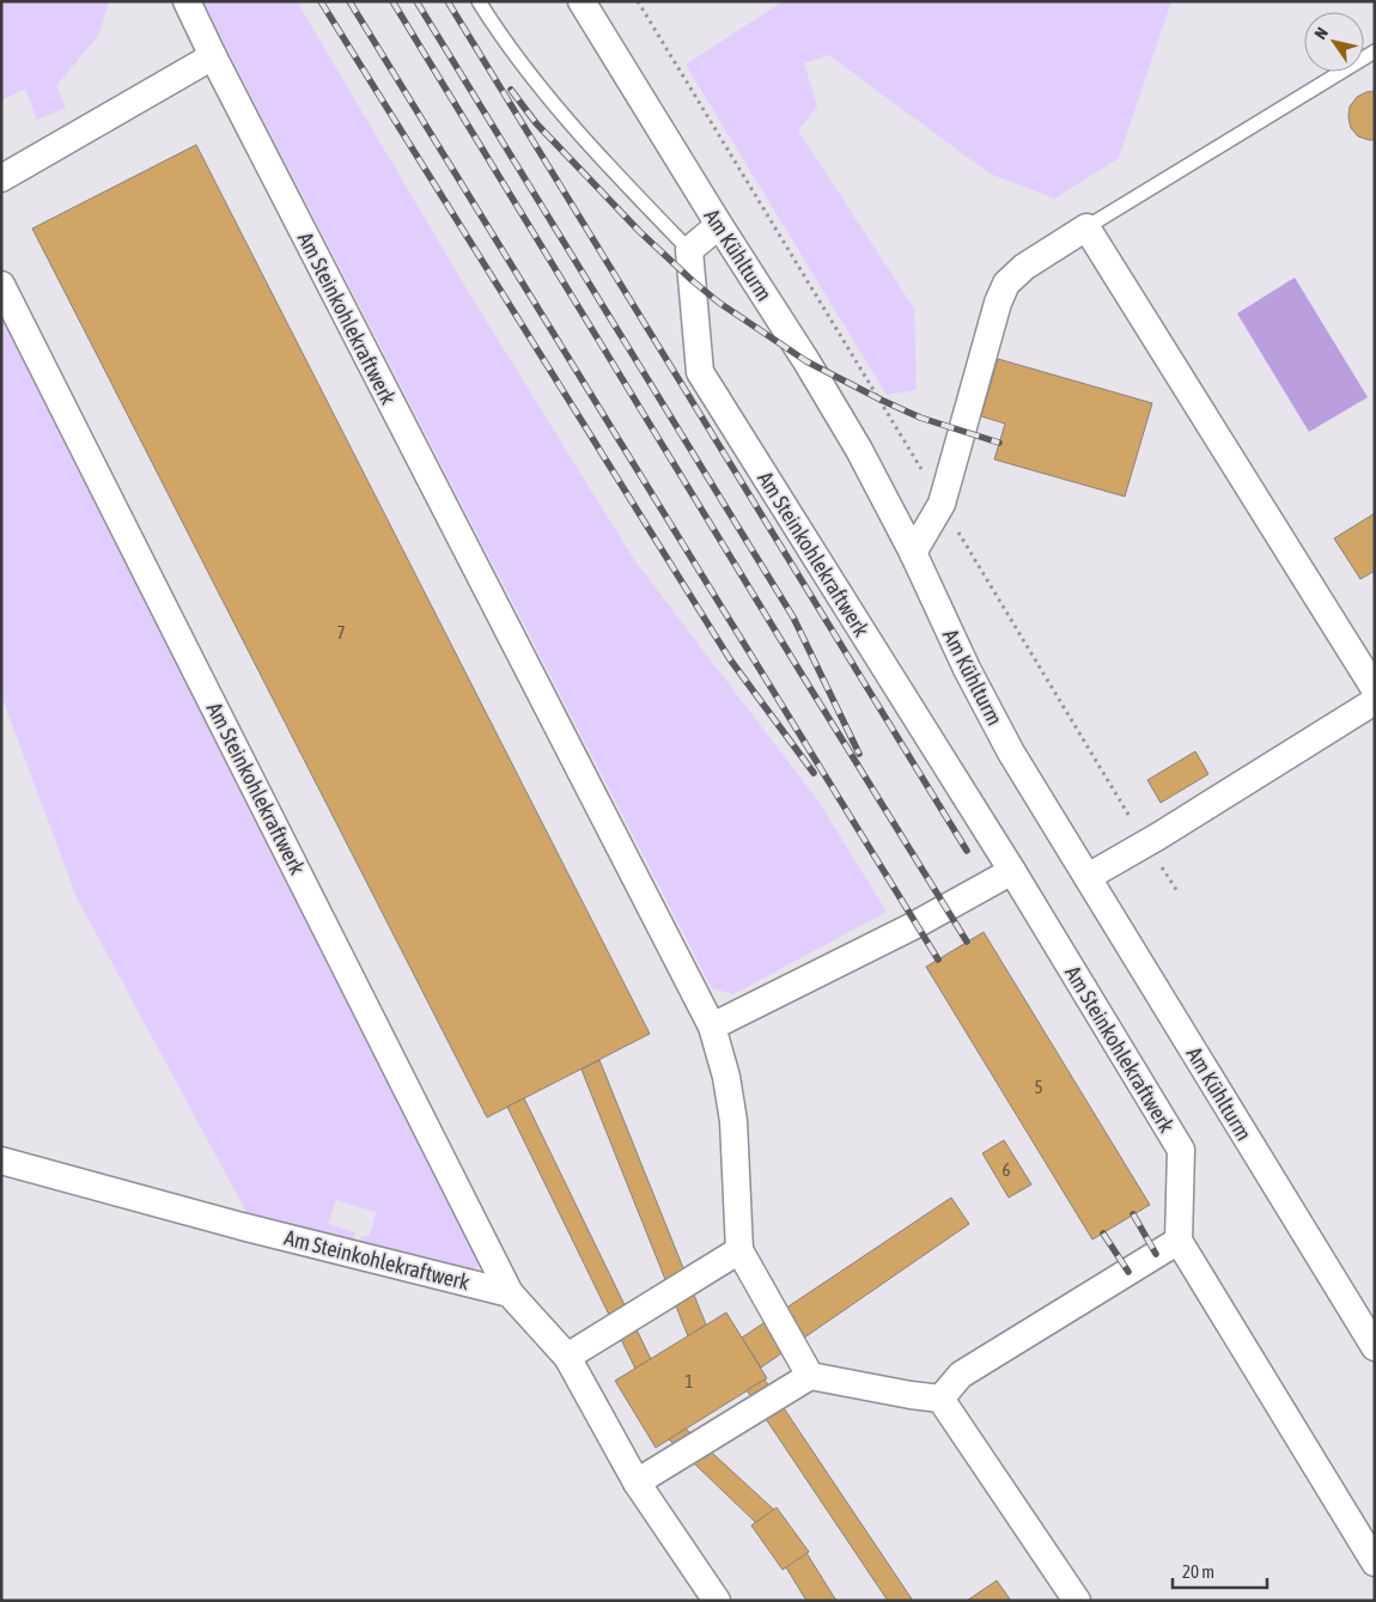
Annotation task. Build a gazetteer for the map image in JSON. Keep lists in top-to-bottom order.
{
  "streets": {
    "street": ["Am Kühlturm", "Am Steinkohlekraftwerk"]
  },
  "house_numbers": [
    "7",
    "5",
    "6",
    "1"
  ],
  "scale_bar": "20 m",
  "north": "top left"
}
